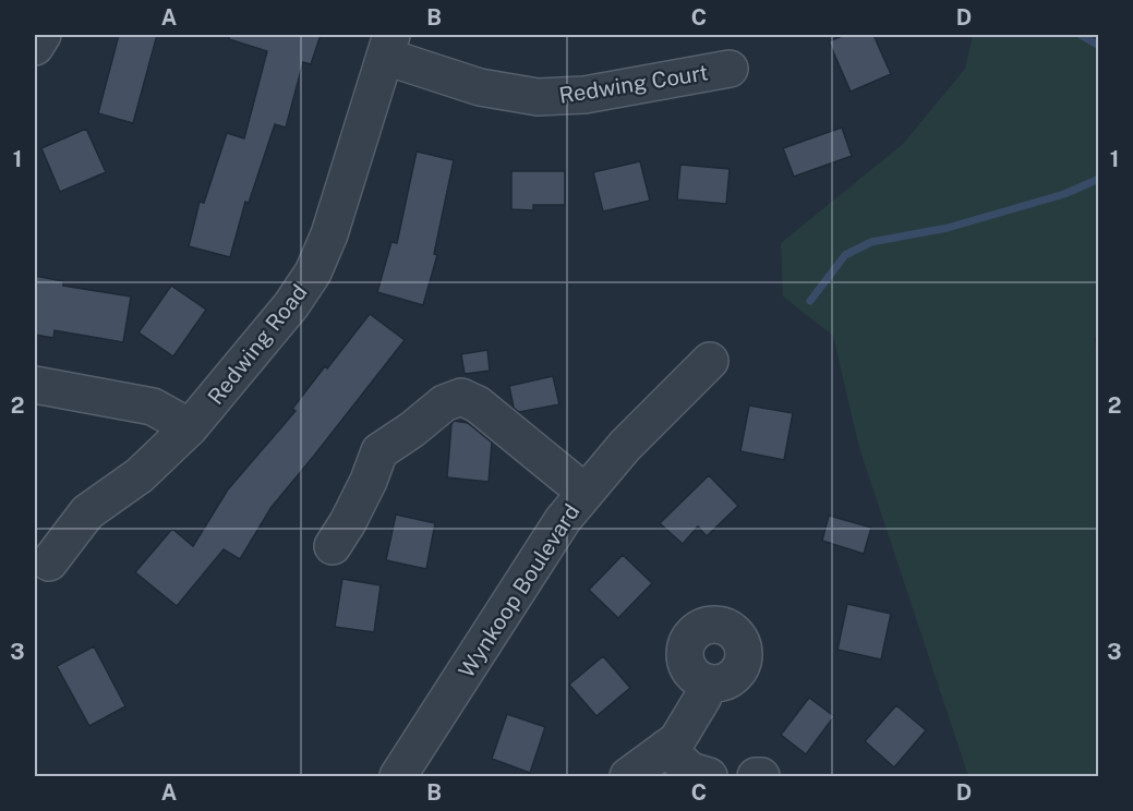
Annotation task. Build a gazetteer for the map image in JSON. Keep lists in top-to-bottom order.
{
  "streets": {
    "street": ["Redwing Court", "Redwing Road", "Wynkoop Boulevard"]
  },
  "crossings": [
    ["Redwing Court", "Redwing Road"]
  ],
  "grid": {
    "columns": [
      "A",
      "B",
      "C",
      "D"
    ],
    "rows": ["1", "2", "3"]
  }
}
